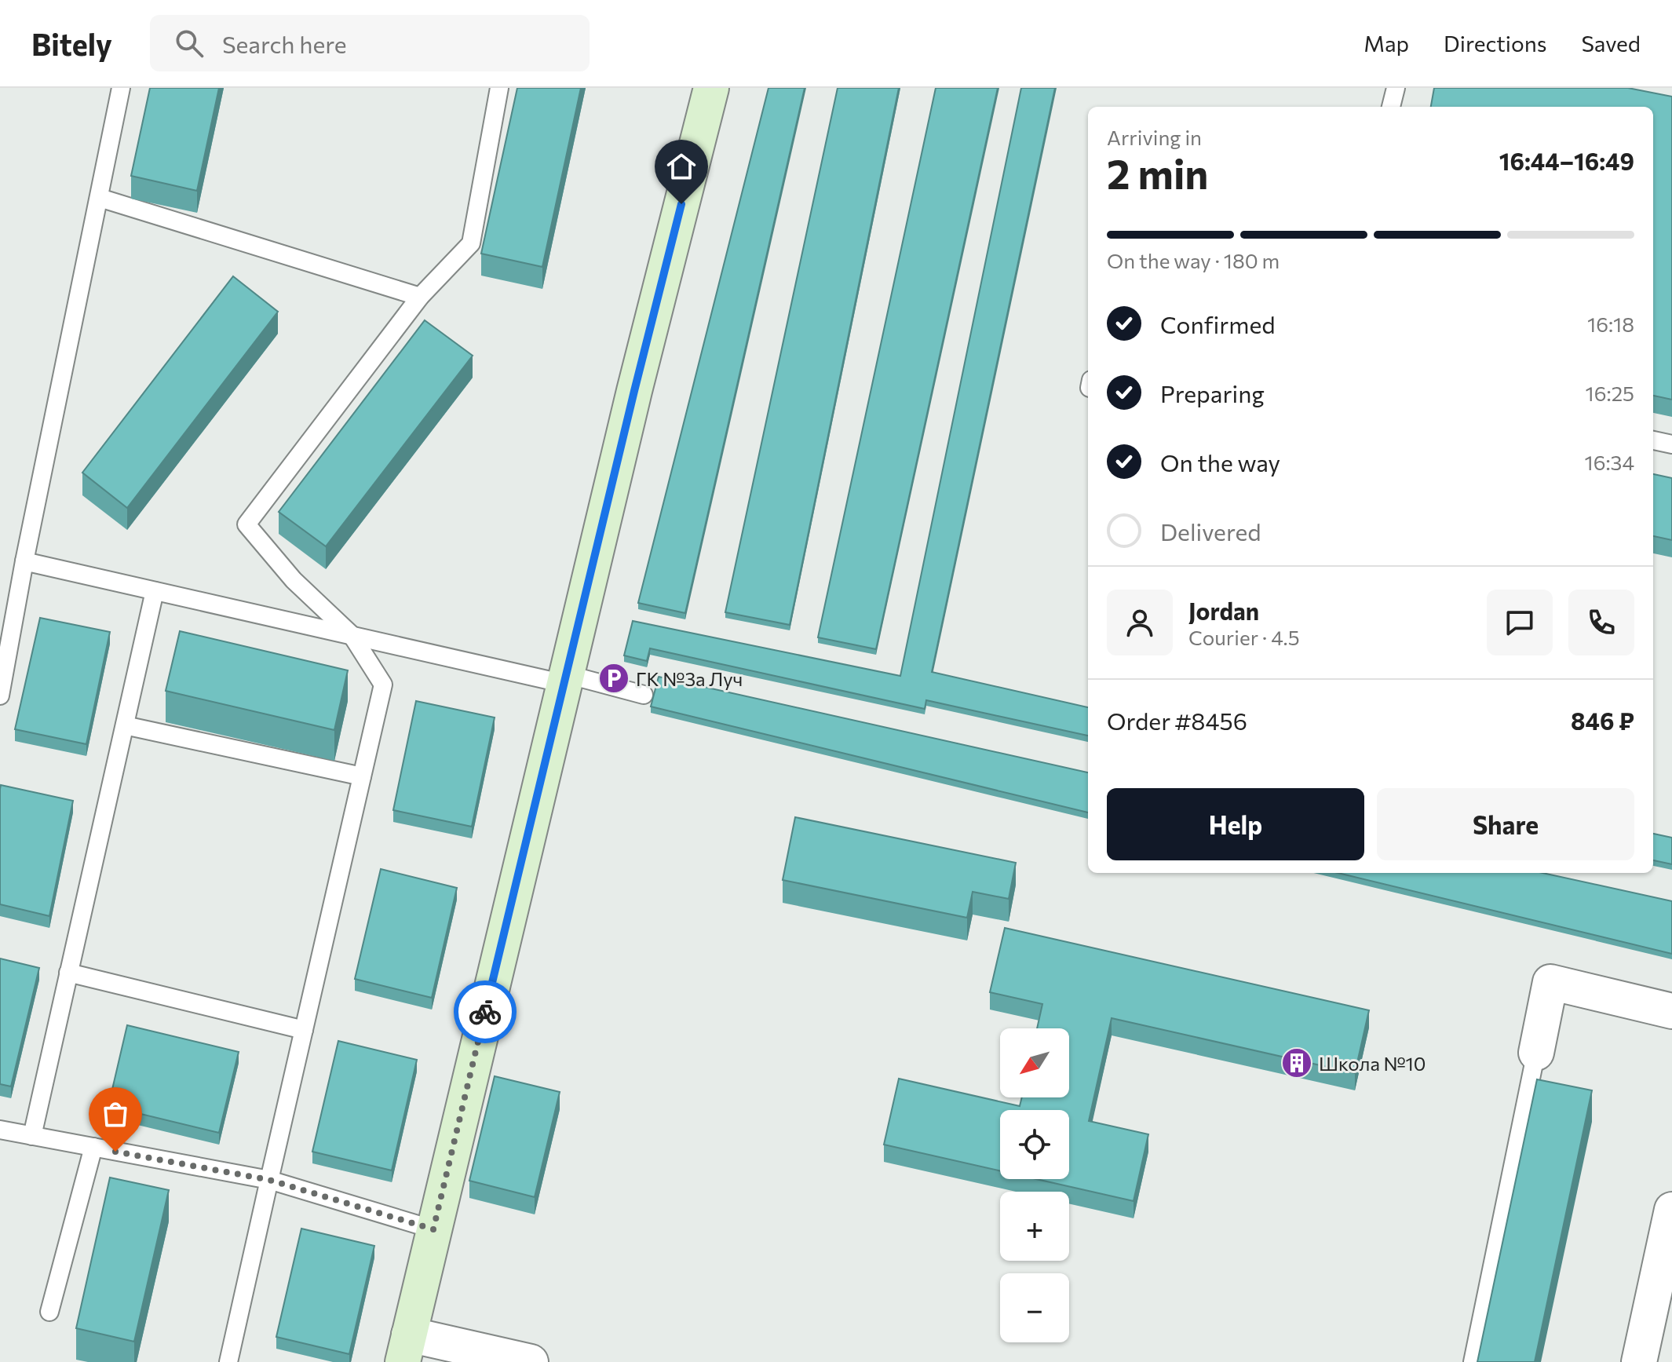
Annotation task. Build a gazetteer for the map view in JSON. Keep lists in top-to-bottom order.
{
  "places": {
    "parking": ["ГК №3а Луч"],
    "building": ["Школа №10"]
  },
  "north": "bottom left",
  "page": {
    "header": "Bitely",
    "search": "Search here",
    "nav": ["Map", "Directions", "Saved"],
    "heading": ["2 min", "Arriving in", "16:44–16:49"],
    "panel": [
      "Jordan",
      "Courier · 4.5",
      "Order #8456",
      "846 ₽"
    ],
    "bar": "On the way · 180 m",
    "list": [
      ["Confirmed", "16:18"],
      ["Preparing", "16:25"],
      ["On the way", "16:34"],
      "Delivered"
    ],
    "buttons": ["Help", "Share"],
    "map_buttons": ["+", "−"]
  }
}
